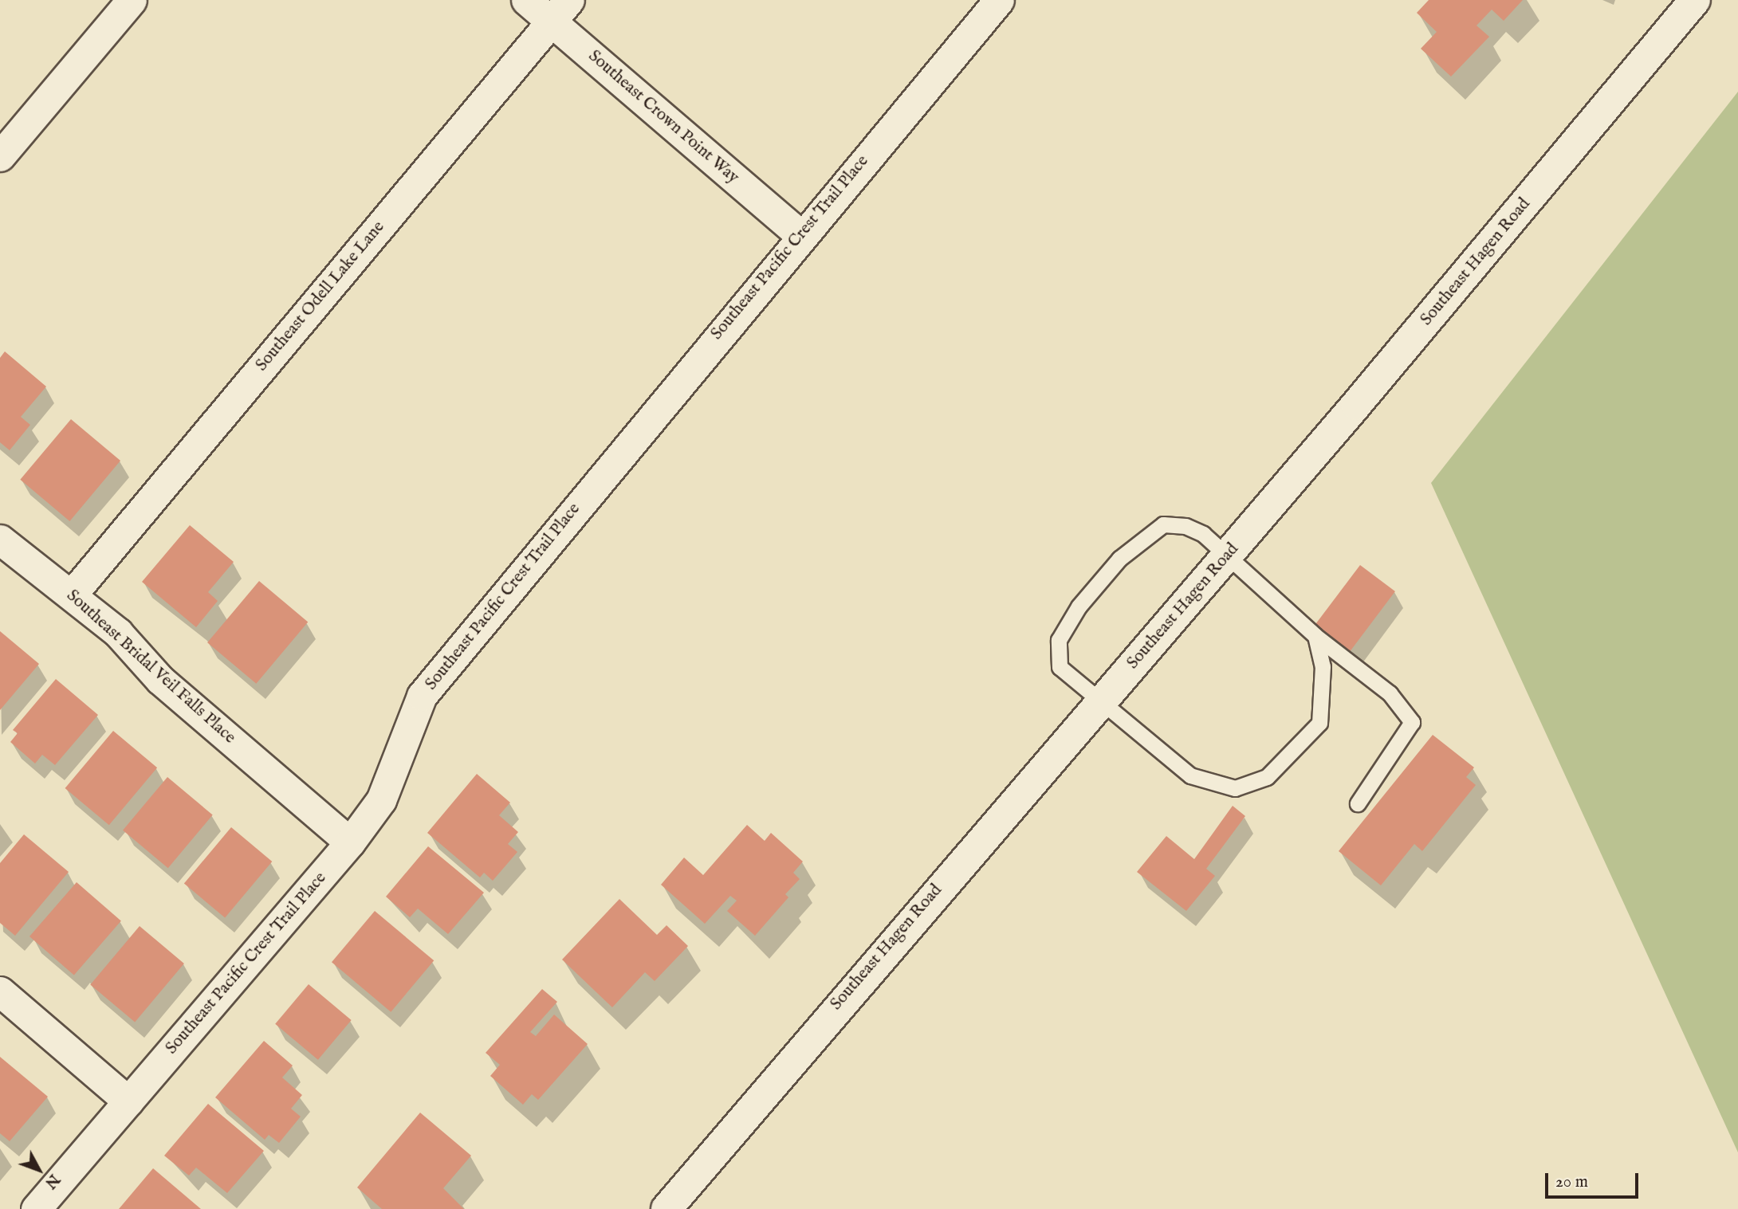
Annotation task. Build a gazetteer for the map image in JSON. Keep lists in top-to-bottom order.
{
  "streets": {
    "street": [
      "Southeast Crown Point Way",
      "Southeast Pacific Crest Trail Place",
      "Southeast Hagen Road",
      "Southeast Odell Lake Lane",
      "Southeast Bridal Veil Falls Place"
    ]
  },
  "crossings": [
    ["Southeast Crown Point Way", "Southeast Pacific Crest Trail Place"],
    ["Southeast Crown Point Way", "Southeast Odell Lake Lane"],
    ["Southeast Pacific Crest Trail Place", "Southeast Bridal Veil Falls Place"],
    ["Southeast Odell Lake Lane", "Southeast Bridal Veil Falls Place"]
  ],
  "scale_bar": "20 m",
  "north": "bottom right"
}
